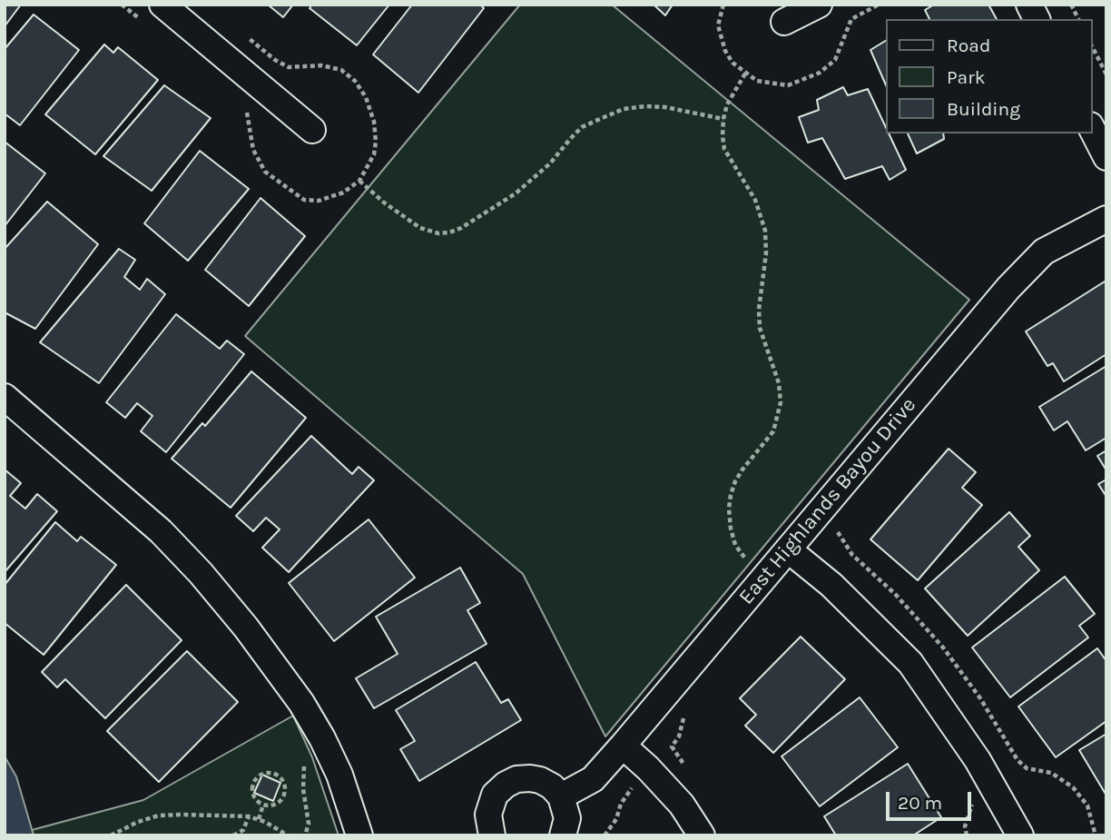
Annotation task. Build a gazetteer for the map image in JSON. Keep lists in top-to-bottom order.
{
  "streets": {
    "street": ["East Highlands Bayou Drive"]
  },
  "legend": ["Road", "Park", "Building"],
  "scale_bar": "20 m"
}
